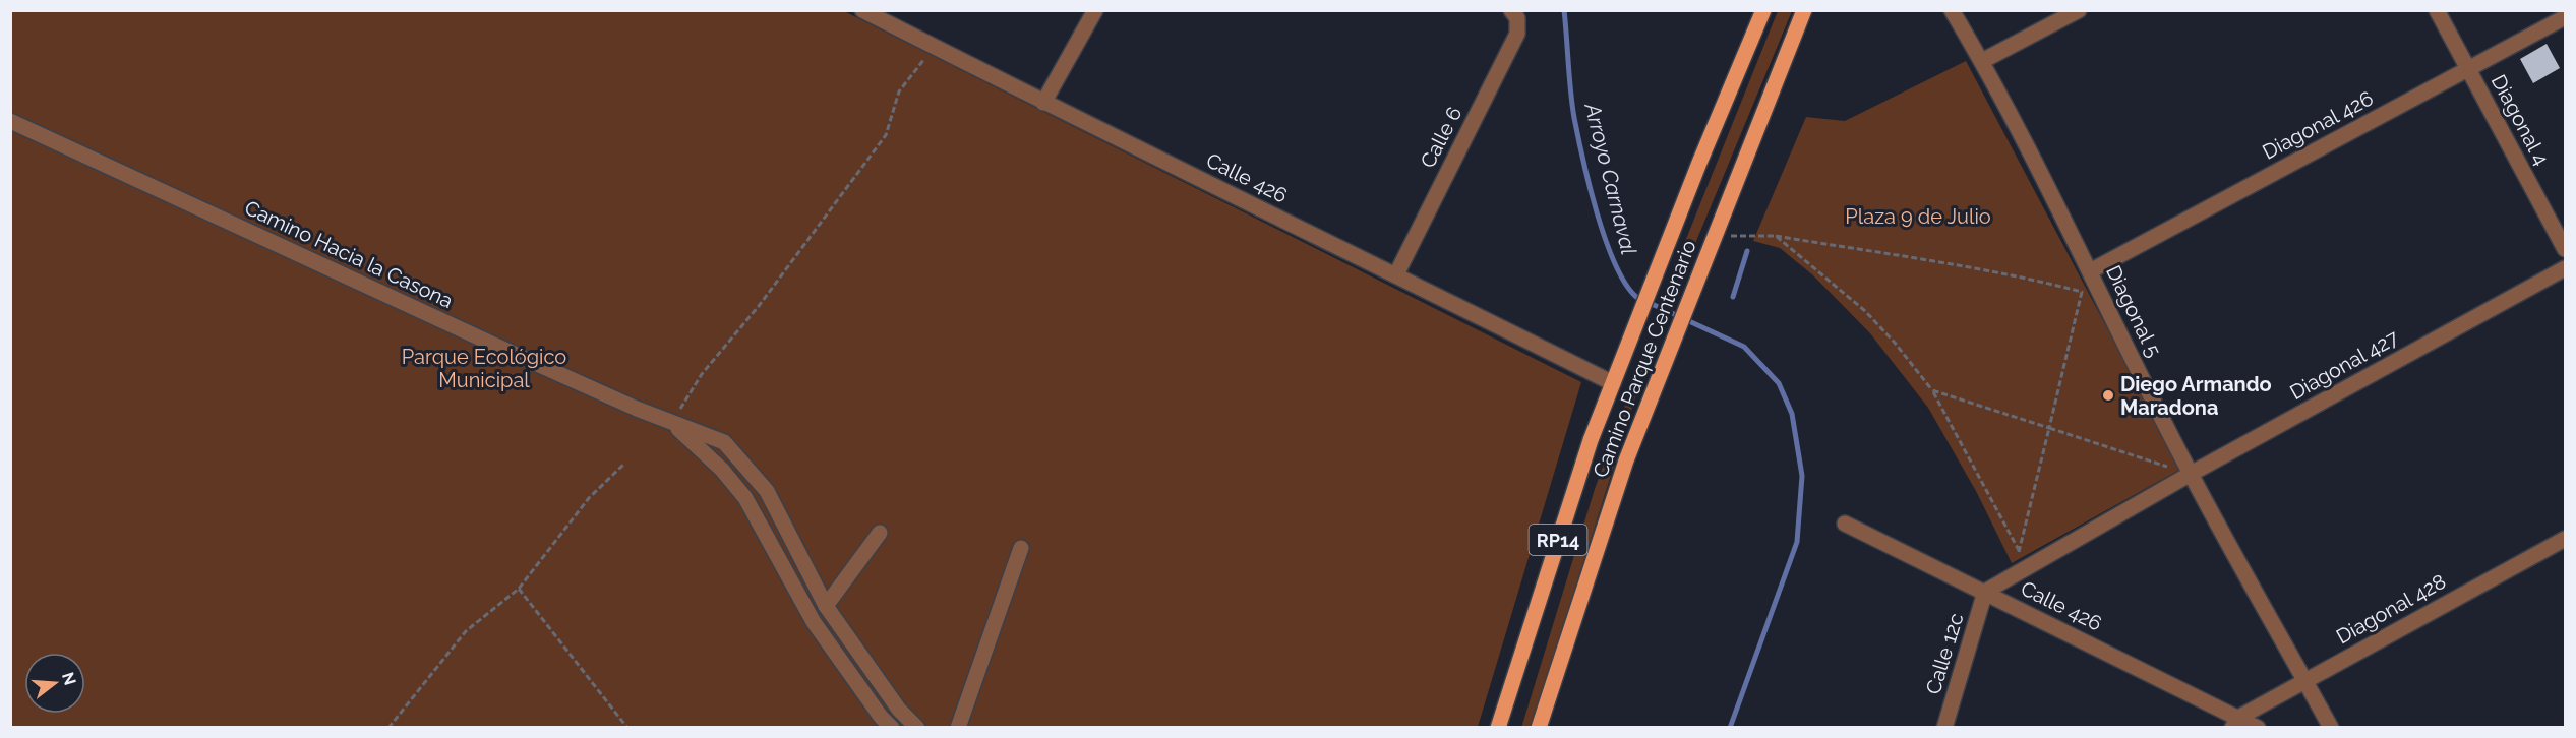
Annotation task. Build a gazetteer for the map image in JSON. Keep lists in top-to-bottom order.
{
  "streets": {
    "main road": ["Camino Parque Centenario", "RP14"],
    "street": [
      "Diagonal 4",
      "Diagonal 426",
      "Calle 6",
      "Calle 426",
      "Camino Hacia la Casona",
      "Diagonal 5",
      "Diagonal 427",
      "Diagonal 428",
      "Calle 12c"
    ]
  },
  "crossings": [
    ["Diagonal 4", "Diagonal 426"],
    ["Diagonal 426", "Diagonal 5"],
    ["Calle 6", "Calle 426"],
    ["Calle 426", "Camino Parque Centenario"],
    ["Calle 426", "Diagonal 427"],
    ["Calle 426", "Diagonal 428"],
    ["Calle 426", "Calle 12c"],
    ["Diagonal 5", "Diagonal 427"],
    ["Diagonal 5", "Diagonal 428"],
    ["Diagonal 427", "Calle 12c"]
  ],
  "water": ["Arroyo Carnaval"],
  "parks": ["Plaza 9 de Julio", "Parque Ecológico Municipal"],
  "places": ["Diego Armando Maradona"],
  "north": "right"
}
